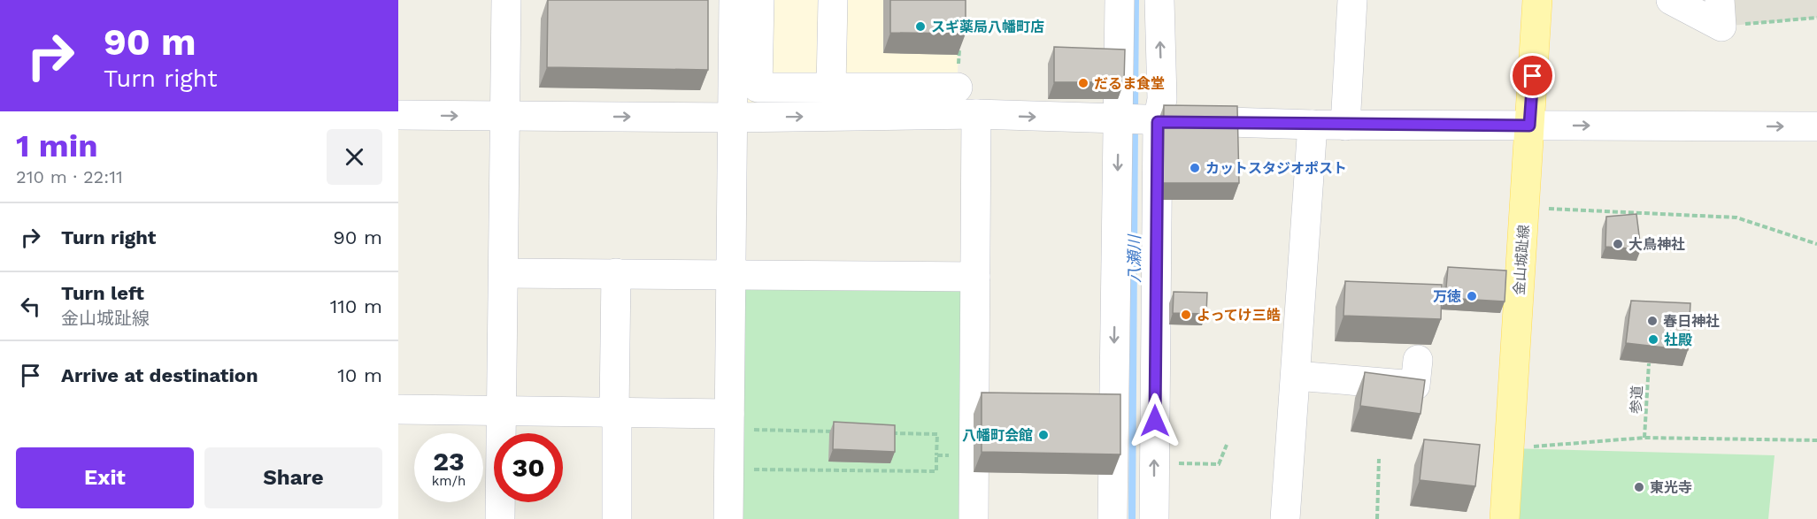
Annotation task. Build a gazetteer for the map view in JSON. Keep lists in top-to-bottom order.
{
  "streets": {
    "main road": ["金山城趾線"],
    "path": ["参道"]
  },
  "water": ["八瀬川"],
  "places": [
    "スギ薬局八幡町店",
    "だるま食堂",
    "カットスタジオポスト",
    "大鳥神社",
    "万徳",
    "よってけ三皓",
    "春日神社",
    "社殿",
    "八幡町会館",
    "東光寺"
  ],
  "page": {
    "turn": ["90 m", "Turn right"],
    "heading": ["1 min", "210 m · 22:11"],
    "list": [
      {
        "name": "Turn right",
        "value": "90 m"
      },
      {
        "name": "Turn left",
        "note": "金山城趾線",
        "value": "110 m"
      },
      {
        "name": "Arrive at destination",
        "value": "10 m"
      }
    ],
    "speed": "23 km/h",
    "limit": "30",
    "buttons": ["Exit", "Share"]
  }
}
